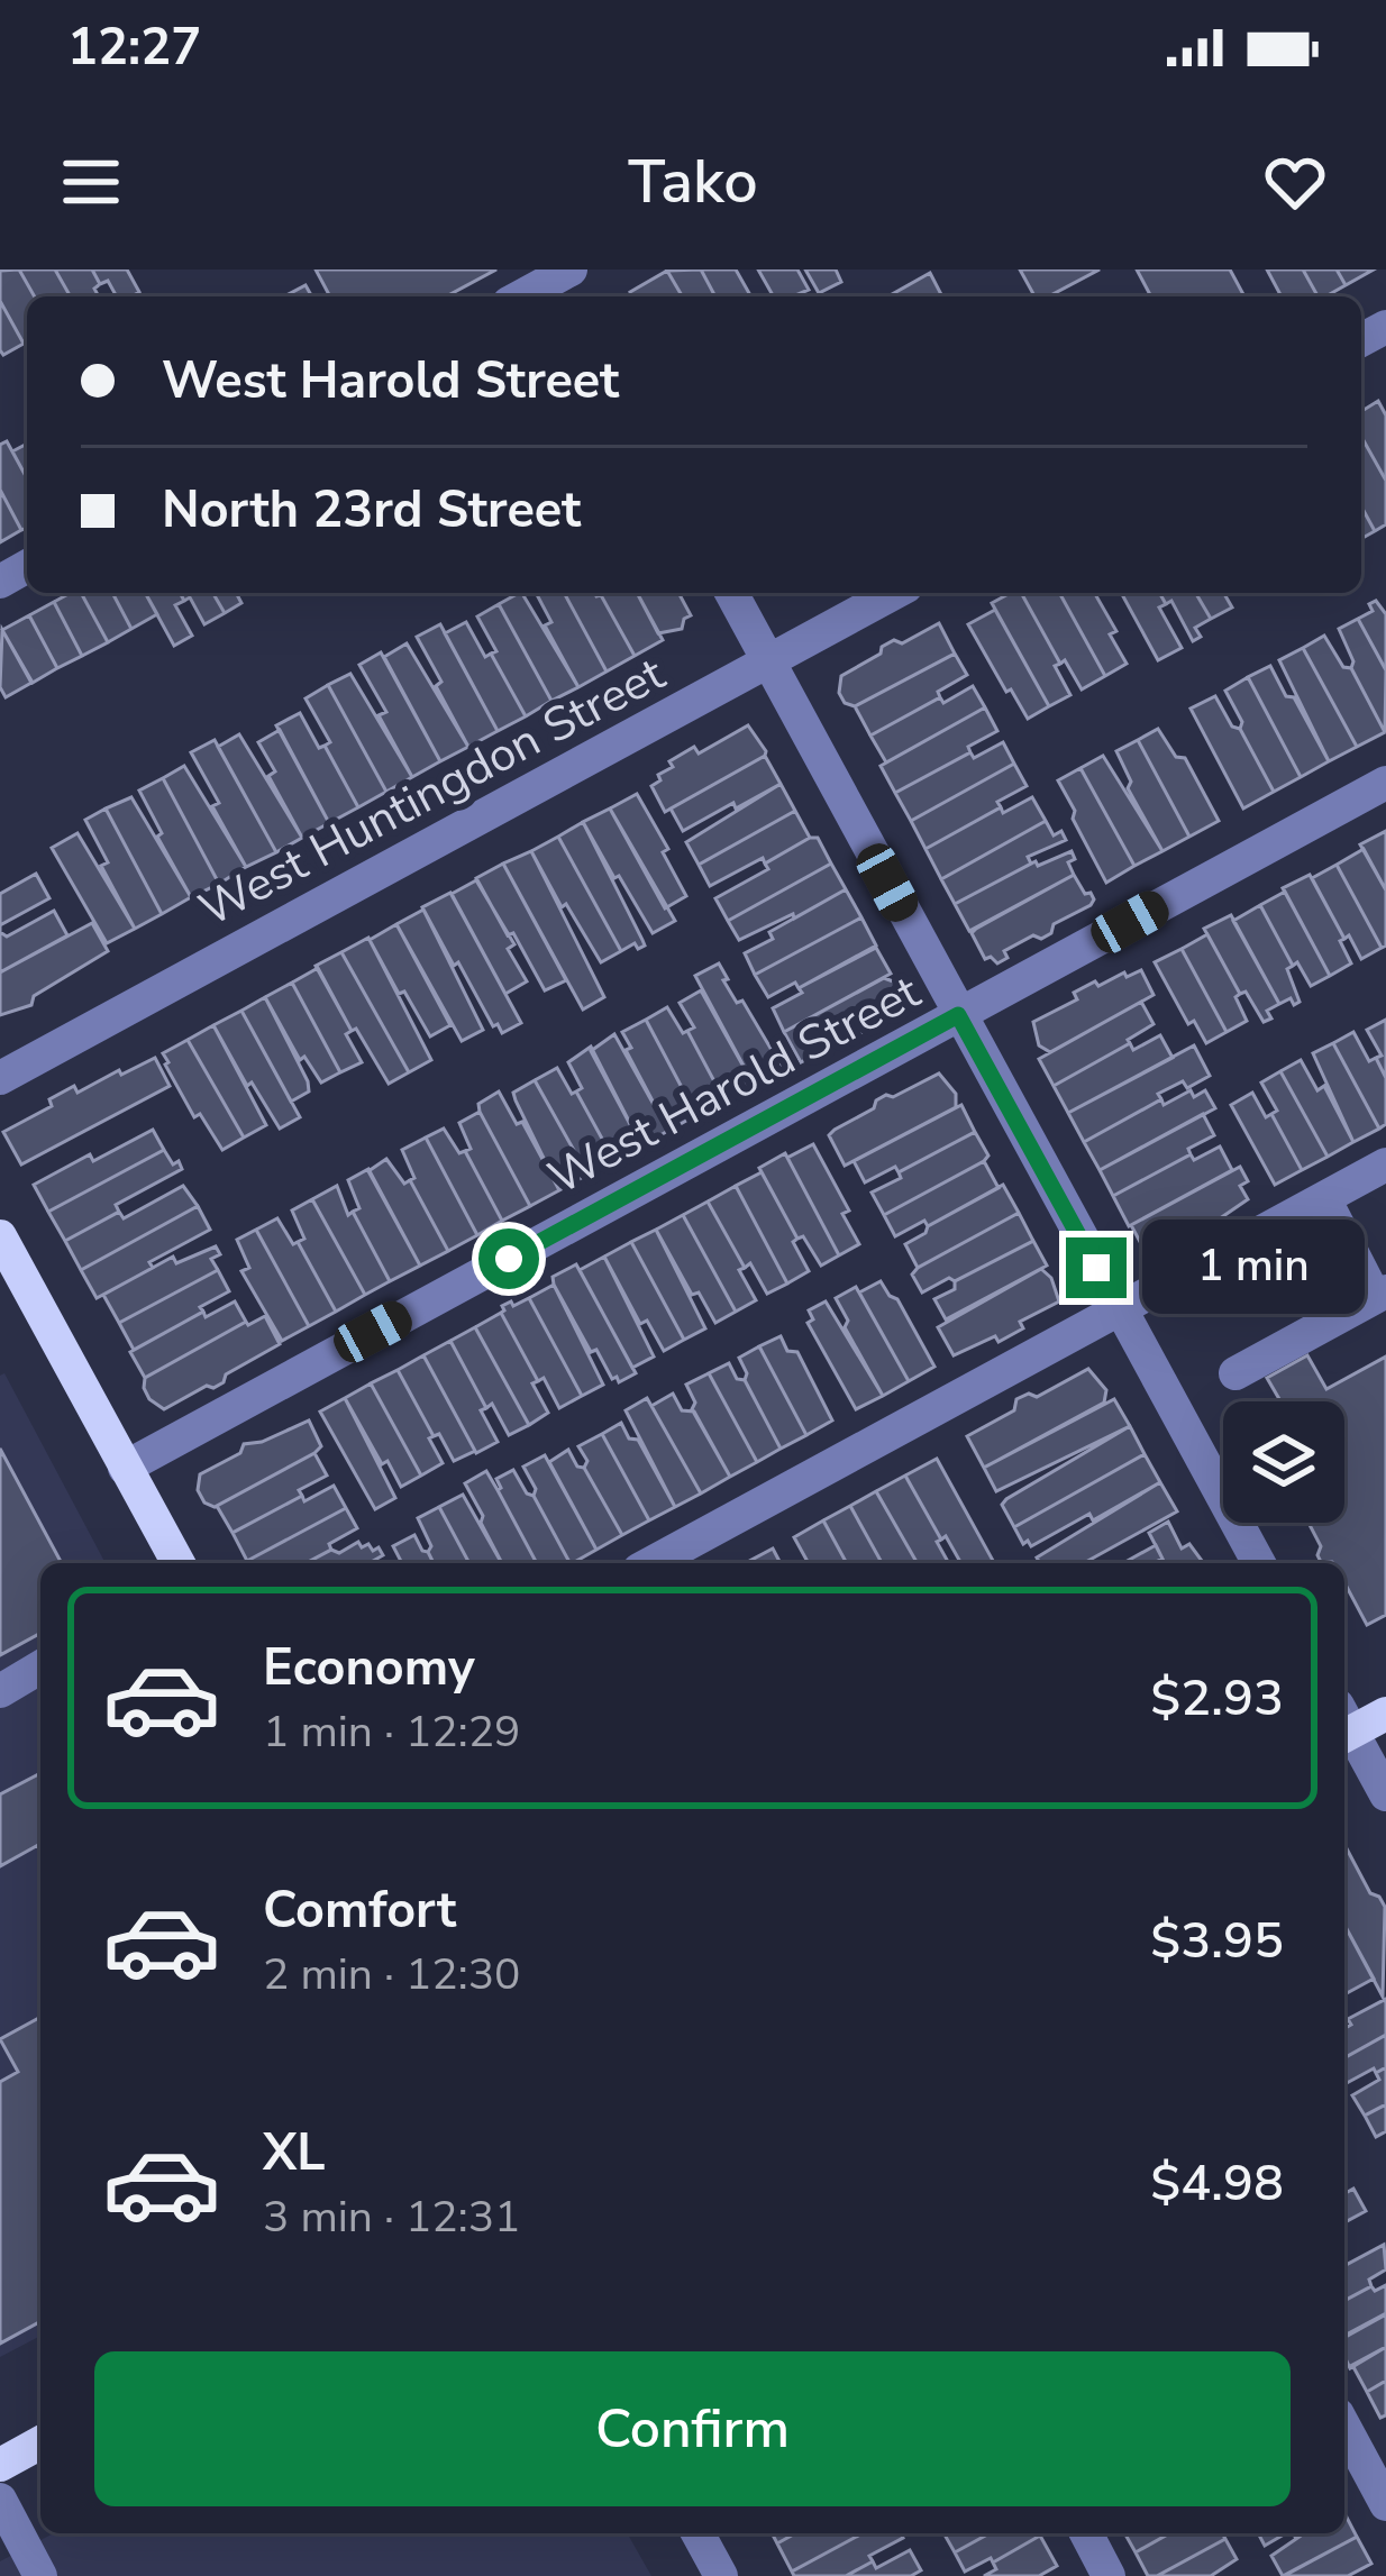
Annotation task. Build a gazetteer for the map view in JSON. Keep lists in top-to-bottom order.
{
  "streets": {
    "street": ["West Huntingdon Street", "West Harold Street"]
  },
  "page": {
    "status": "12:27",
    "header": "Tako",
    "banner": ["West Harold Street", "North 23rd Street"],
    "bubble": "1 min",
    "list": [
      {
        "name": "Economy",
        "note": "1 min · 12:29",
        "value": "$2.93"
      },
      {
        "name": "Comfort",
        "note": "2 min · 12:30",
        "value": "$3.95"
      },
      {
        "name": "XL",
        "note": "3 min · 12:31",
        "value": "$4.98"
      }
    ],
    "buttons": "Confirm"
  }
}
